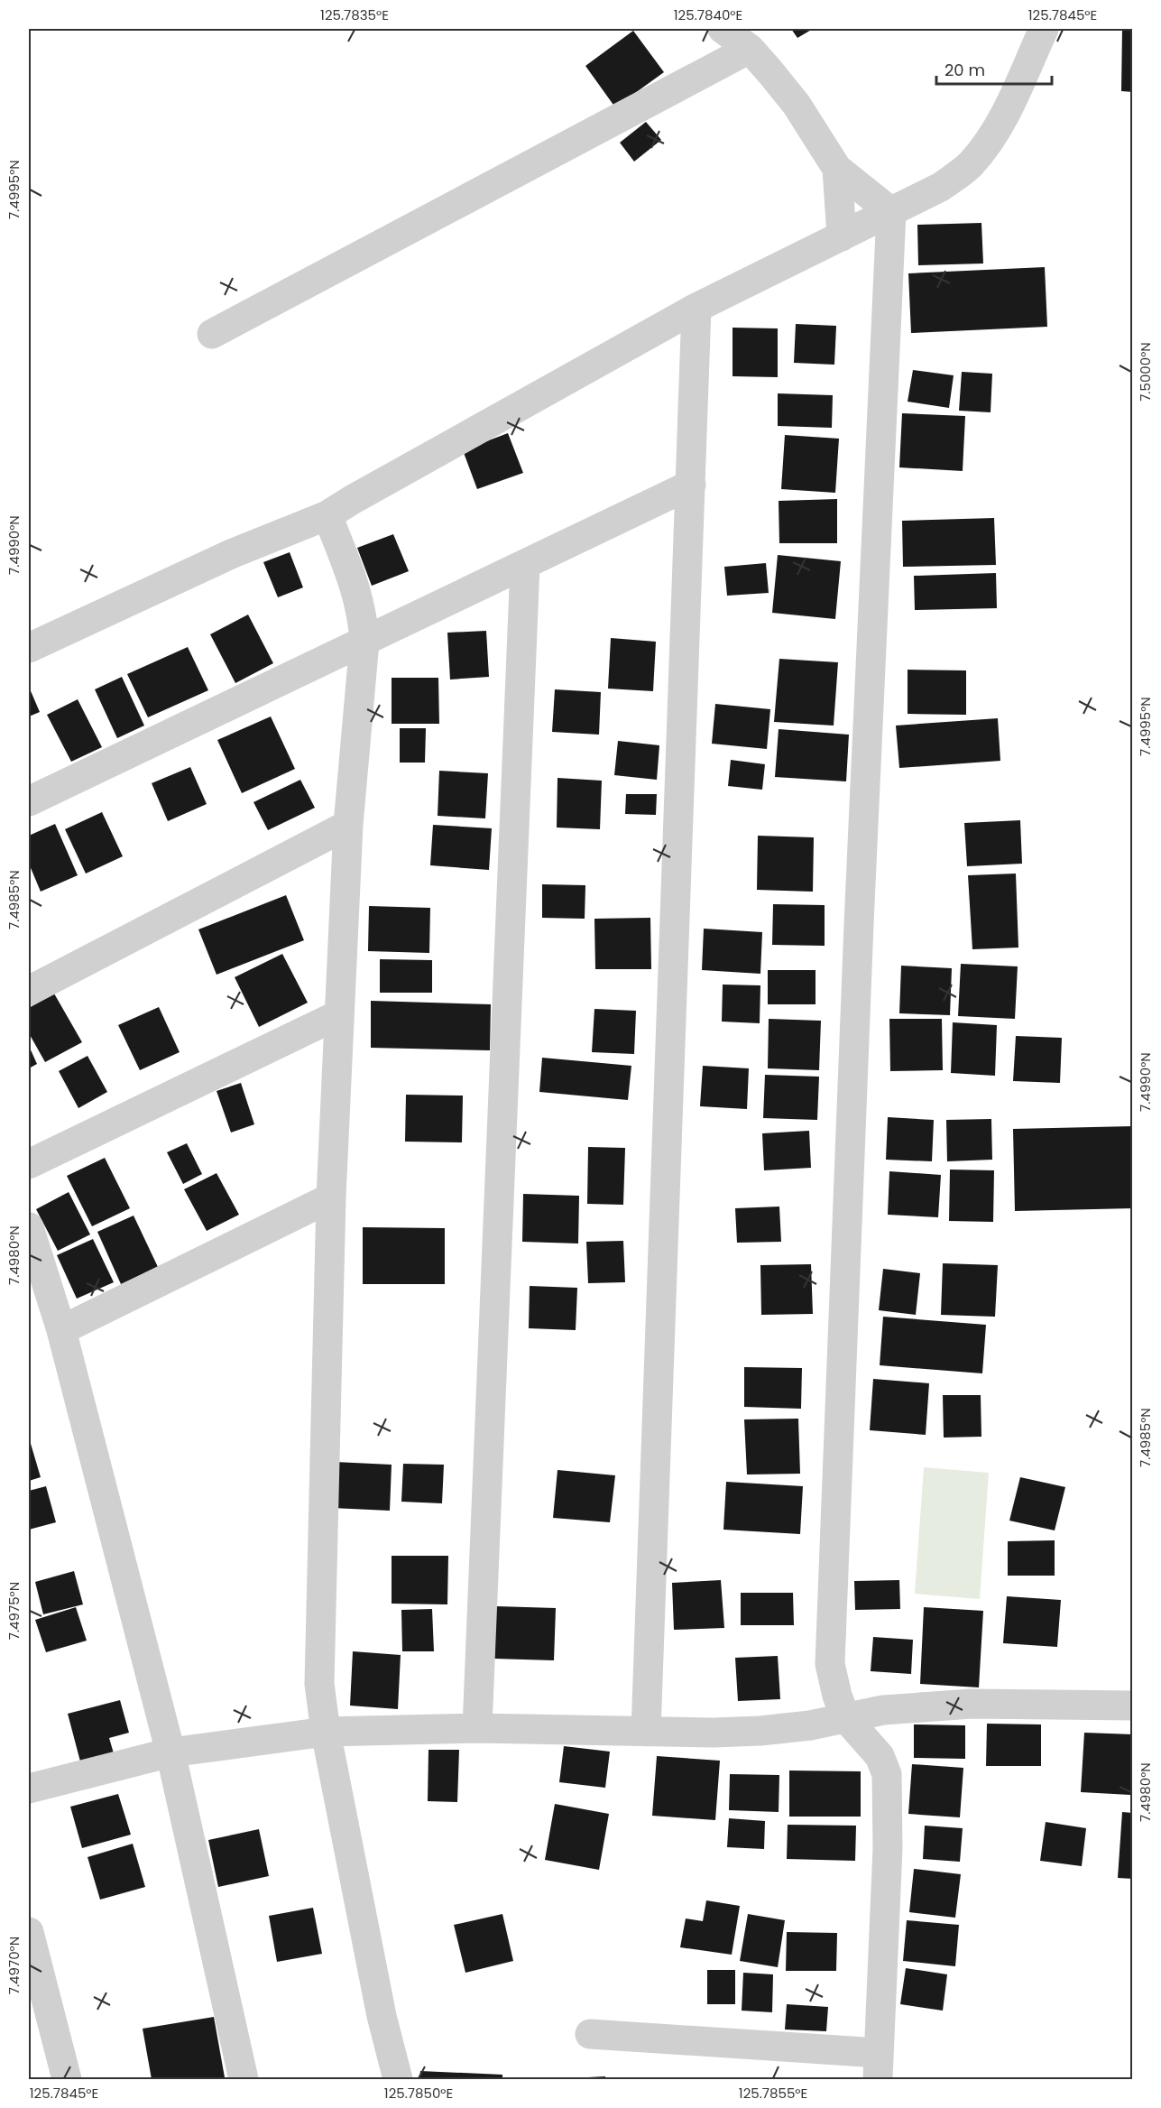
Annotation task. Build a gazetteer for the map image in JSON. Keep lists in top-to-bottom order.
{
  "scale_bar": "20 m",
  "coordinates": [
    "125.7835°E",
    "125.7840°E",
    "125.7845°E",
    "7.4995°N",
    "7.5000°N",
    "7.4990°N",
    "7.4985°N",
    "7.4980°N",
    "7.4975°N",
    "7.4970°N",
    "125.7850°E",
    "125.7855°E"
  ]
}
